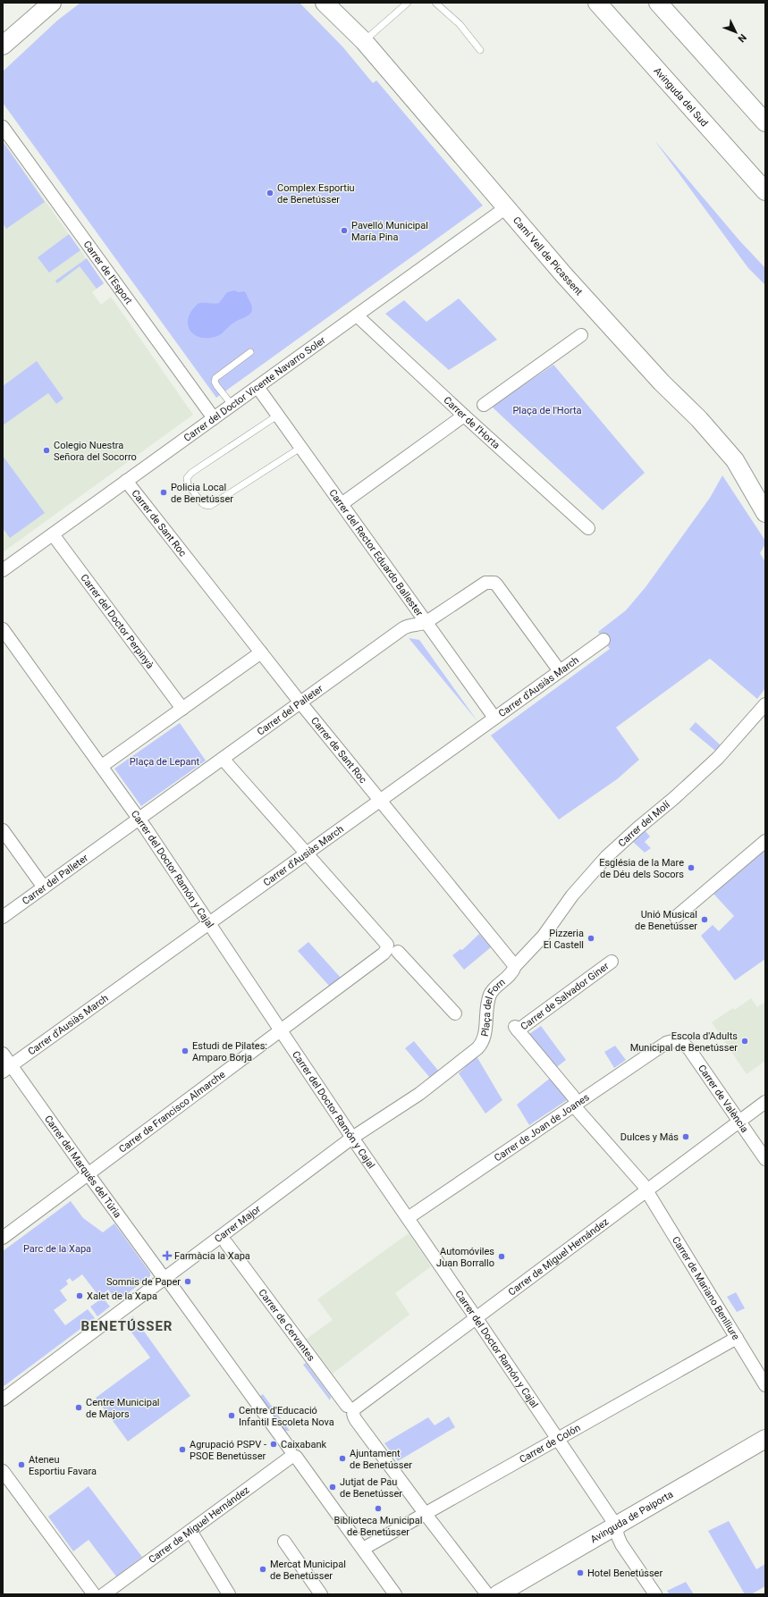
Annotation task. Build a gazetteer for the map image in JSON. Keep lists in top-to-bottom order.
{
  "streets": {
    "street": [
      "Avinguda del Sud",
      "Camí Vell de Picassent",
      "Carrer de l'Esport",
      "Carrer del Doctor Vicente Navarro Soler",
      "Carrer de l’Horta",
      "Carrer de Sant Roc",
      "Carrer del Rector Eduardo Ballester",
      "Carrer del Doctor Perpinyà",
      "Carrer d'Ausiàs March",
      "Carrer del Palleter",
      "Carrer del Molí",
      "Carrer del Doctor Ramón y Cajal",
      "Carrer de Salvador Giner",
      "Plaça del Forn",
      "Carrer de València",
      "Carrer de Francisco Almarche",
      "Carrer de Joan de Joanes",
      "Carrer del Marqués del Túria",
      "Carrer Major",
      "Carrer de Miguel Hernández",
      "Carrer de Mariano Benlliure",
      "Carrer de Cervantes",
      "Carrer de Colón",
      "Avinguda de Paiporta"
    ]
  },
  "crossings": [
    ["Camí Vell de Picassent", "Carrer del Doctor Vicente Navarro Soler"],
    ["Carrer de l'Esport", "Carrer del Doctor Vicente Navarro Soler"],
    ["Carrer del Doctor Vicente Navarro Soler", "Carrer de l’Horta"],
    ["Carrer del Doctor Vicente Navarro Soler", "Carrer de Sant Roc"],
    ["Carrer del Doctor Vicente Navarro Soler", "Carrer del Rector Eduardo Ballester"],
    ["Carrer del Doctor Vicente Navarro Soler", "Carrer del Doctor Perpinyà"],
    ["Carrer de Sant Roc", "Carrer d'Ausiàs March"],
    ["Carrer de Sant Roc", "Carrer del Palleter"],
    ["Carrer de Sant Roc", "Carrer del Molí"],
    ["Carrer de Sant Roc", "Plaça del Forn"],
    ["Carrer del Rector Eduardo Ballester", "Carrer d'Ausiàs March"],
    ["Carrer del Rector Eduardo Ballester", "Carrer del Palleter"],
    ["Carrer d'Ausiàs March", "Carrer del Palleter"],
    ["Carrer d'Ausiàs March", "Carrer del Doctor Ramón y Cajal"],
    ["Carrer d'Ausiàs March", "Carrer del Marqués del Túria"],
    ["Carrer del Palleter", "Carrer del Doctor Ramón y Cajal"],
    ["Carrer del Molí", "Plaça del Forn"],
    ["Carrer del Doctor Ramón y Cajal", "Carrer de Francisco Almarche"],
    ["Carrer del Doctor Ramón y Cajal", "Carrer de Joan de Joanes"],
    ["Carrer del Doctor Ramón y Cajal", "Carrer Major"],
    ["Carrer del Doctor Ramón y Cajal", "Carrer de Miguel Hernández"],
    ["Carrer del Doctor Ramón y Cajal", "Carrer de Colón"],
    ["Carrer del Doctor Ramón y Cajal", "Avinguda de Paiporta"],
    ["Plaça del Forn", "Carrer Major"],
    ["Carrer de València", "Carrer de Joan de Joanes"],
    ["Carrer de València", "Carrer de Miguel Hernández"],
    ["Carrer de Francisco Almarche", "Carrer del Marqués del Túria"],
    ["Carrer del Marqués del Túria", "Carrer Major"],
    ["Carrer del Marqués del Túria", "Carrer de Miguel Hernández"],
    ["Carrer del Marqués del Túria", "Carrer de Colón"],
    ["Carrer de Miguel Hernández", "Carrer de Mariano Benlliure"],
    ["Carrer de Miguel Hernández", "Carrer de Cervantes"],
    ["Carrer de Mariano Benlliure", "Carrer de Colón"],
    ["Carrer de Cervantes", "Carrer de Colón"]
  ],
  "districts": ["BENETÚSSER"],
  "parks": ["Plaça de l'Horta", "Plaça de Lepant", "Parc de la Xapa"],
  "places": {
    "other": [
      "Complex Esportiu de Benetússer",
      "Pavelló Municipal María Pina",
      "Colegio Nuestra Señora del Socorro",
      "Policia Local de Benetússer",
      "Església de la Mare de Déu dels Socors",
      "Unió Musical de Benetússer",
      "Pizzeria El Castell",
      "Escola d'Adults Municipal de Benetússer",
      "Estudi de Pilates: Amparo Borja",
      "Dulces y Más",
      "Automóviles Juan Borrallo",
      "Somnis de Paper",
      "Xalet de la Xapa",
      "Centre Municipal de Majors",
      "Centre d'Educació Infantil Escoleta Nova",
      "Caixabank",
      "Agrupació PSPV - PSOE Benetússer",
      "Ajuntament de Benetússer",
      "Ateneu Esportiu Favara",
      "Jutjat de Pau de Benetússer",
      "Biblioteca Municipal de Benetússer",
      "Mercat Municipal de Benetússer",
      "Hotel Benetússer"
    ],
    "health": ["Farmàcia la Xapa"]
  },
  "north": "bottom right"
}
